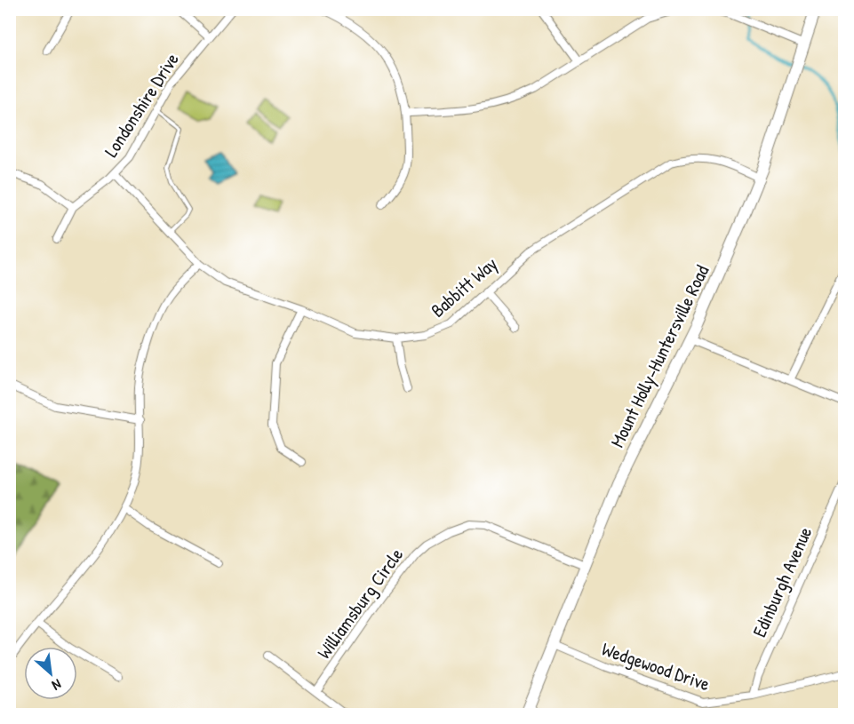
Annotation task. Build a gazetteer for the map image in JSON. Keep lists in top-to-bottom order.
{
  "streets": {
    "main road": ["Mount Holly-Huntersville Road"],
    "street": [
      "Londonshire Drive",
      "Babbitt Way",
      "Edinburgh Avenue",
      "Williamsburg Circle",
      "Wedgewood Drive"
    ]
  },
  "crossings": [
    ["Londonshire Drive", "Babbitt Way"],
    ["Babbitt Way", "Mount Holly-Huntersville Road"],
    ["Mount Holly-Huntersville Road", "Williamsburg Circle"],
    ["Mount Holly-Huntersville Road", "Wedgewood Drive"],
    ["Edinburgh Avenue", "Wedgewood Drive"]
  ],
  "north": "bottom right"
}
